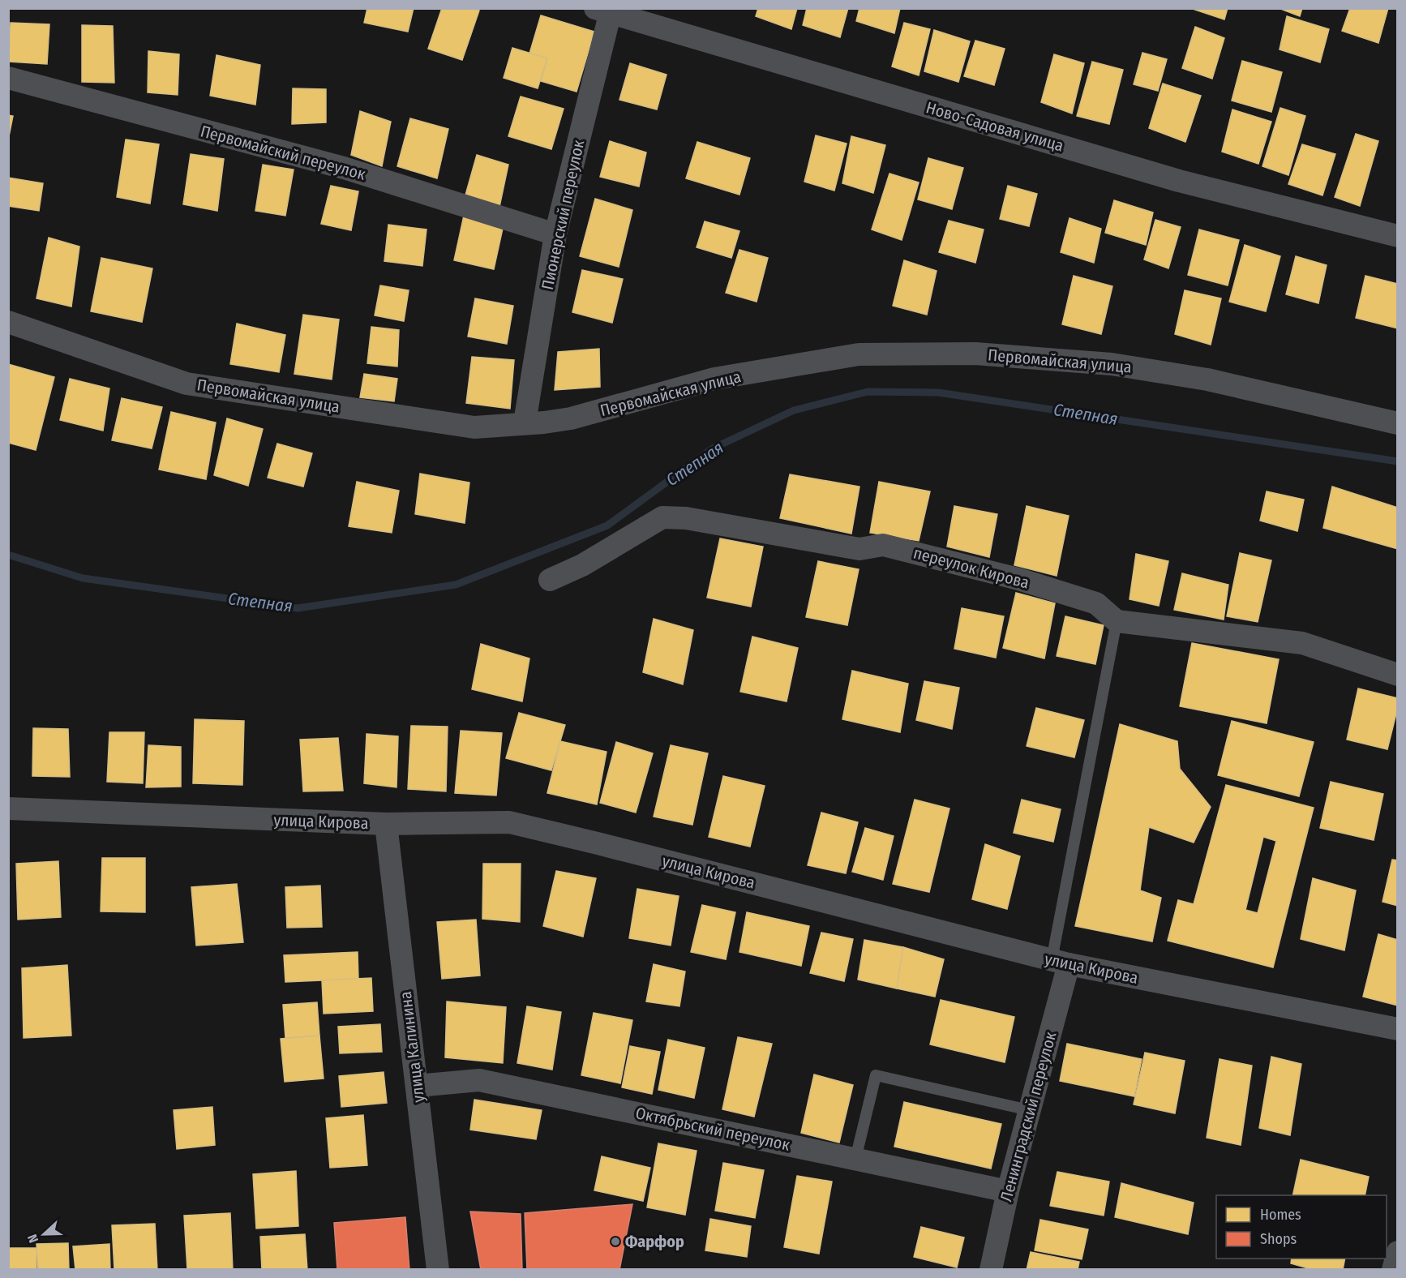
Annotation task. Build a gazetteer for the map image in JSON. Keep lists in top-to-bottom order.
{
  "streets": {
    "street": [
      "Ново-Садовая улица",
      "Первомайский переулок",
      "Пионерский переулок",
      "Первомайская улица",
      "переулок Кирова",
      "улица Кирова",
      "улица Калинина",
      "Ленинградский переулок",
      "Октябрьский переулок"
    ]
  },
  "crossings": [
    ["Ново-Садовая улица", "Пионерский переулок"],
    ["Первомайский переулок", "Пионерский переулок"],
    ["Пионерский переулок", "Первомайская улица"],
    ["улица Кирова", "улица Калинина"],
    ["улица Кирова", "Ленинградский переулок"],
    ["улица Калинина", "Октябрьский переулок"],
    ["Ленинградский переулок", "Октябрьский переулок"]
  ],
  "water": ["Степная"],
  "places": ["Фарфор"],
  "legend": ["Homes", "Shops"],
  "north": "left"
}
